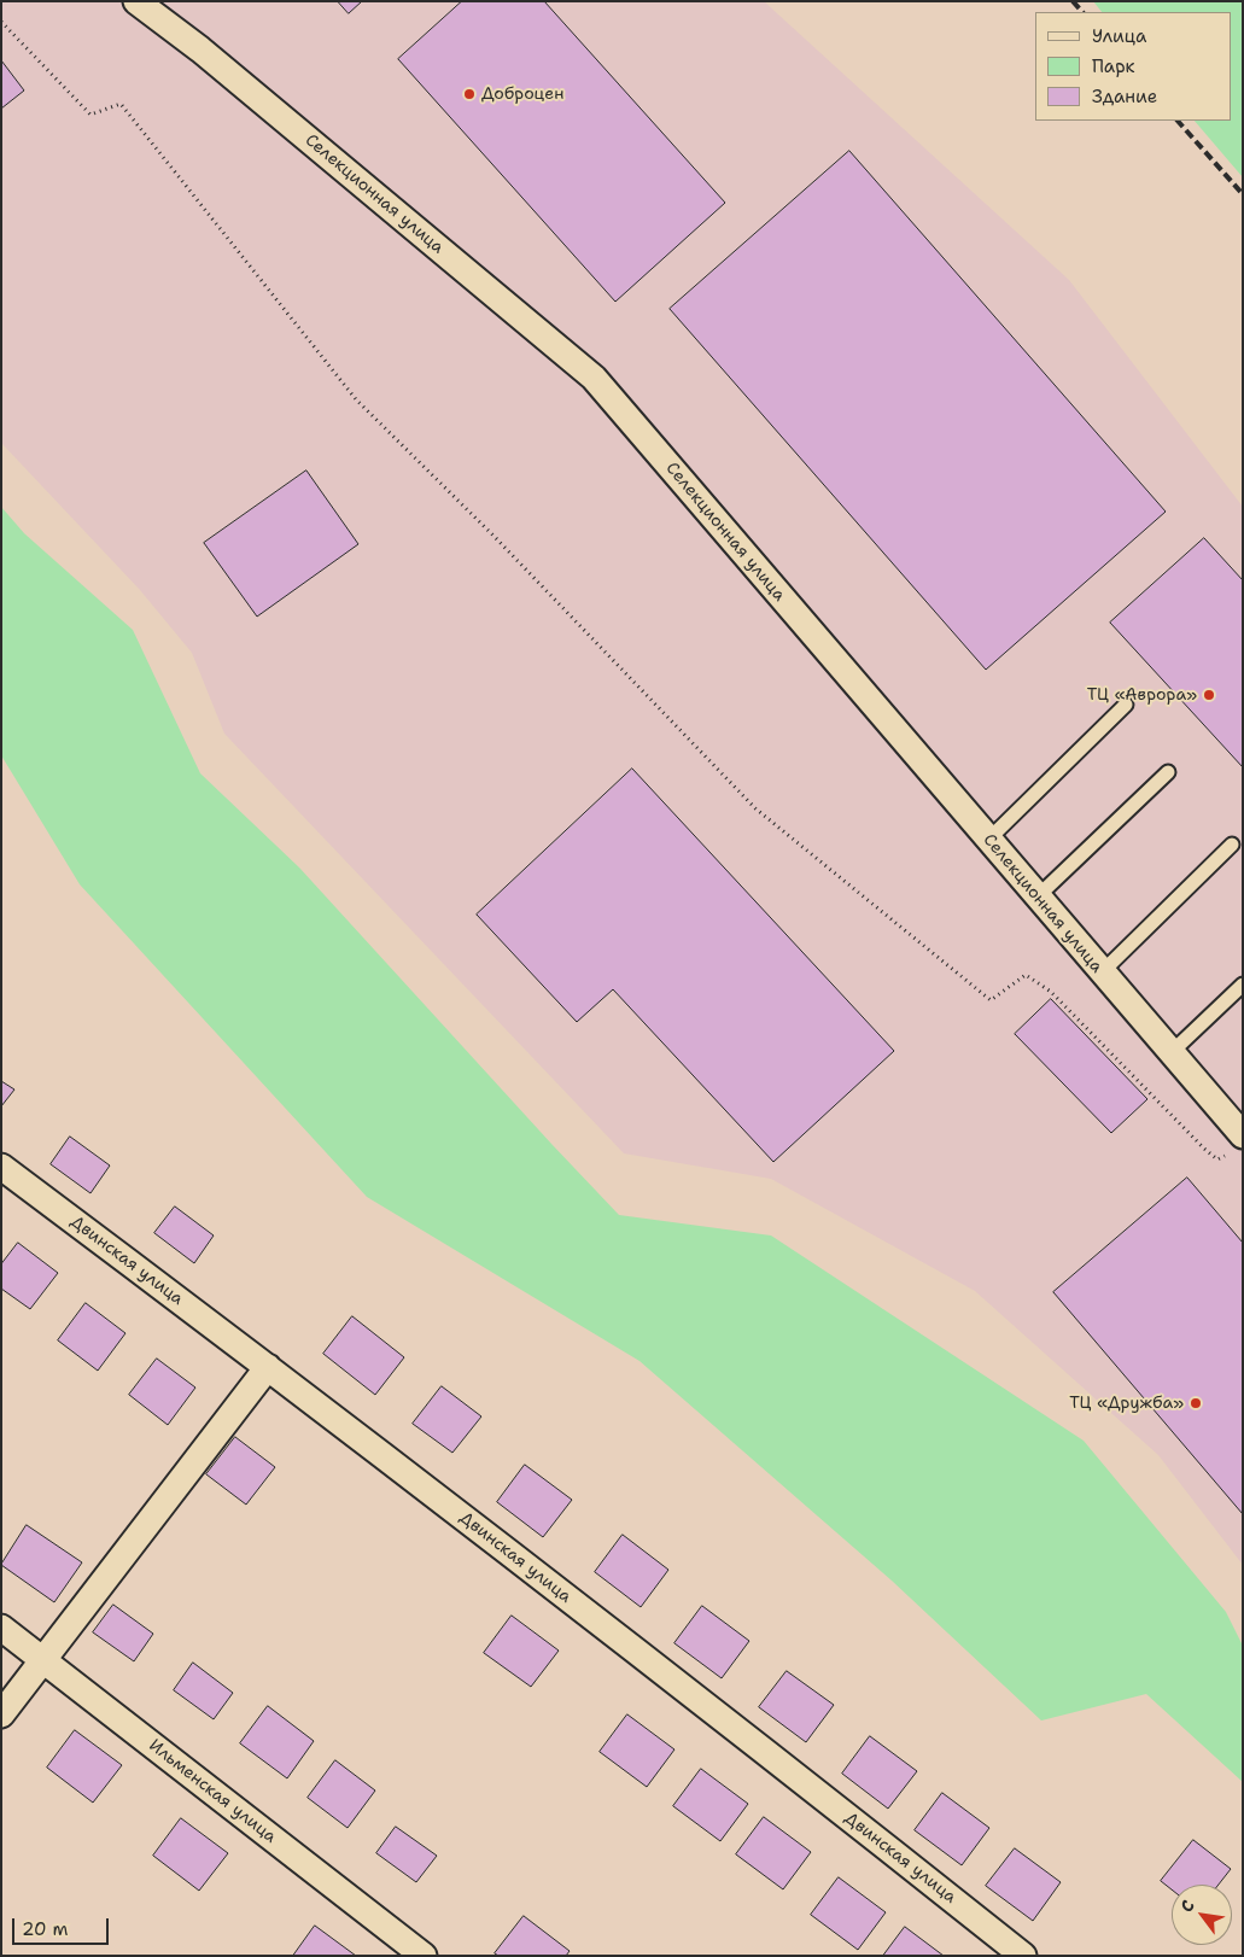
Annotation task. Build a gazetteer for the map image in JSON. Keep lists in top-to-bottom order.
{
  "streets": {
    "street": ["Селекционная улица", "Двинская улица", "Ильменская улица"]
  },
  "places": ["Доброцен", "ТЦ «Аврора»", "ТЦ «Дружба»"],
  "legend": ["Улица", "Парк", "Здание"],
  "scale_bar": "20 m",
  "north": "top left"
}
